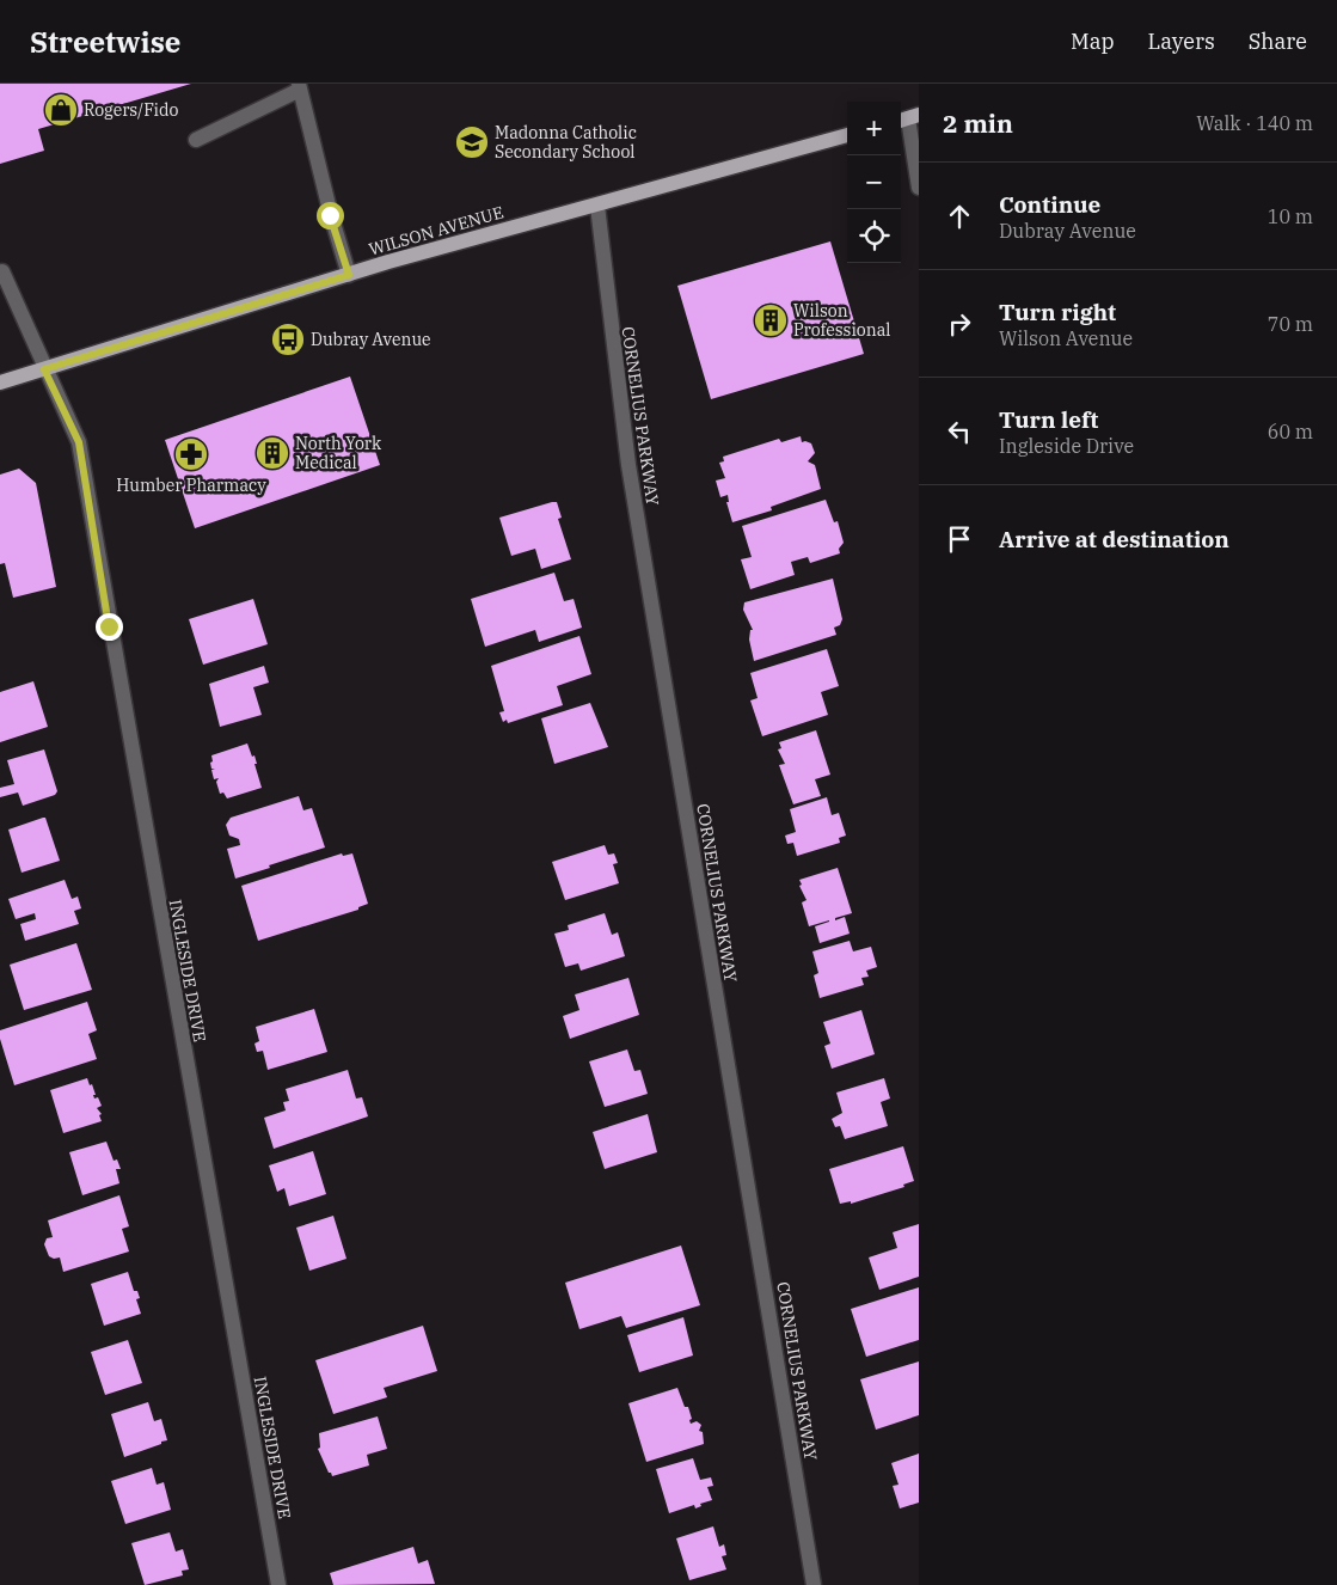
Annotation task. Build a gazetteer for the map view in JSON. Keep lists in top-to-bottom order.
{
  "streets": {
    "main road": ["WILSON AVENUE"],
    "street": ["CORNELIUS PARKWAY", "INGLESIDE DRIVE"]
  },
  "crossings": [
    ["WILSON AVENUE", "CORNELIUS PARKWAY"],
    ["WILSON AVENUE", "INGLESIDE DRIVE"]
  ],
  "places": {
    "shop": ["Rogers/Fido"],
    "school or university": ["Madonna Catholic Secondary School"],
    "building": ["Wilson Professional", "North York Medical"],
    "bus stop": ["Dubray Avenue"],
    "pharmacy": ["Humber Pharmacy"]
  },
  "page": {
    "header": "Streetwise",
    "nav": ["Map", "Layers", "Share"],
    "heading": ["2 min", "Walk · 140 m"],
    "map_buttons": ["+", "−"],
    "list": [
      ["Continue", "Dubray Avenue", "10 m"],
      ["Turn right", "Wilson Avenue", "70 m"],
      ["Turn left", "Ingleside Drive", "60 m"],
      "Arrive at destination"
    ]
  }
}
